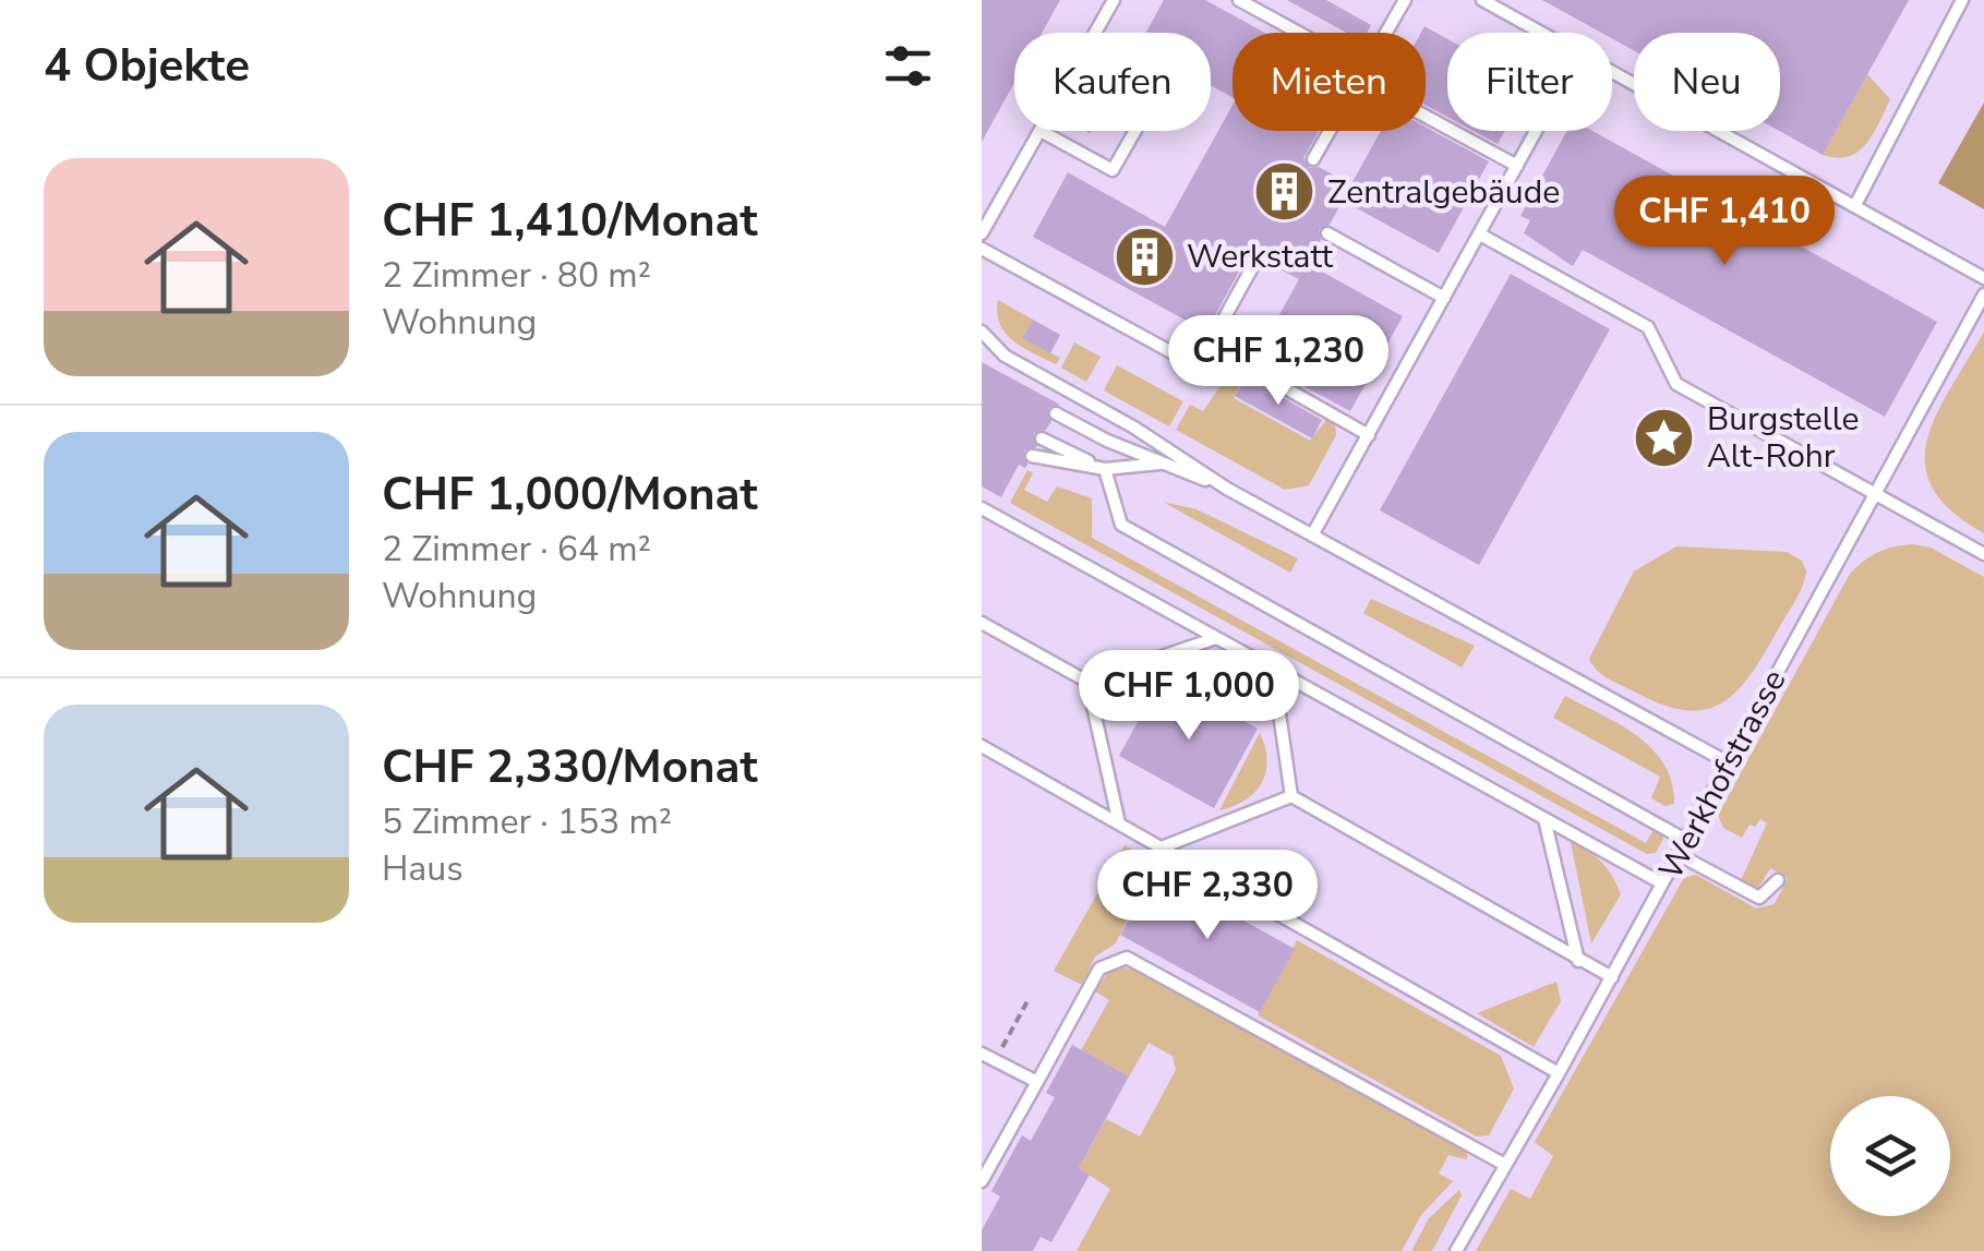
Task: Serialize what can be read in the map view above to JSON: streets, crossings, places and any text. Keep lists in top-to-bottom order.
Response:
{
  "streets": {
    "lane": ["Werkhofstrasse"]
  },
  "places": {
    "building": ["Zentralgebäude", "Werkstatt"],
    "place": ["Burgstelle Alt-Rohr"]
  },
  "page": {
    "heading": "4 Objekte",
    "chip": [
      "Kaufen",
      "Mieten",
      "Filter",
      "Neu"
    ],
    "list": [
      {
        "name": "CHF 1,410/Monat",
        "note": "2 Zimmer · 80 m² · Wohnung"
      },
      {
        "name": "CHF 1,000/Monat",
        "note": "2 Zimmer · 64 m² · Wohnung"
      },
      {
        "name": "CHF 2,330/Monat",
        "note": "5 Zimmer · 153 m² · Haus"
      }
    ],
    "price": [
      "CHF 1,410",
      "CHF 1,230",
      "CHF 1,000",
      "CHF 2,330"
    ]
  }
}
